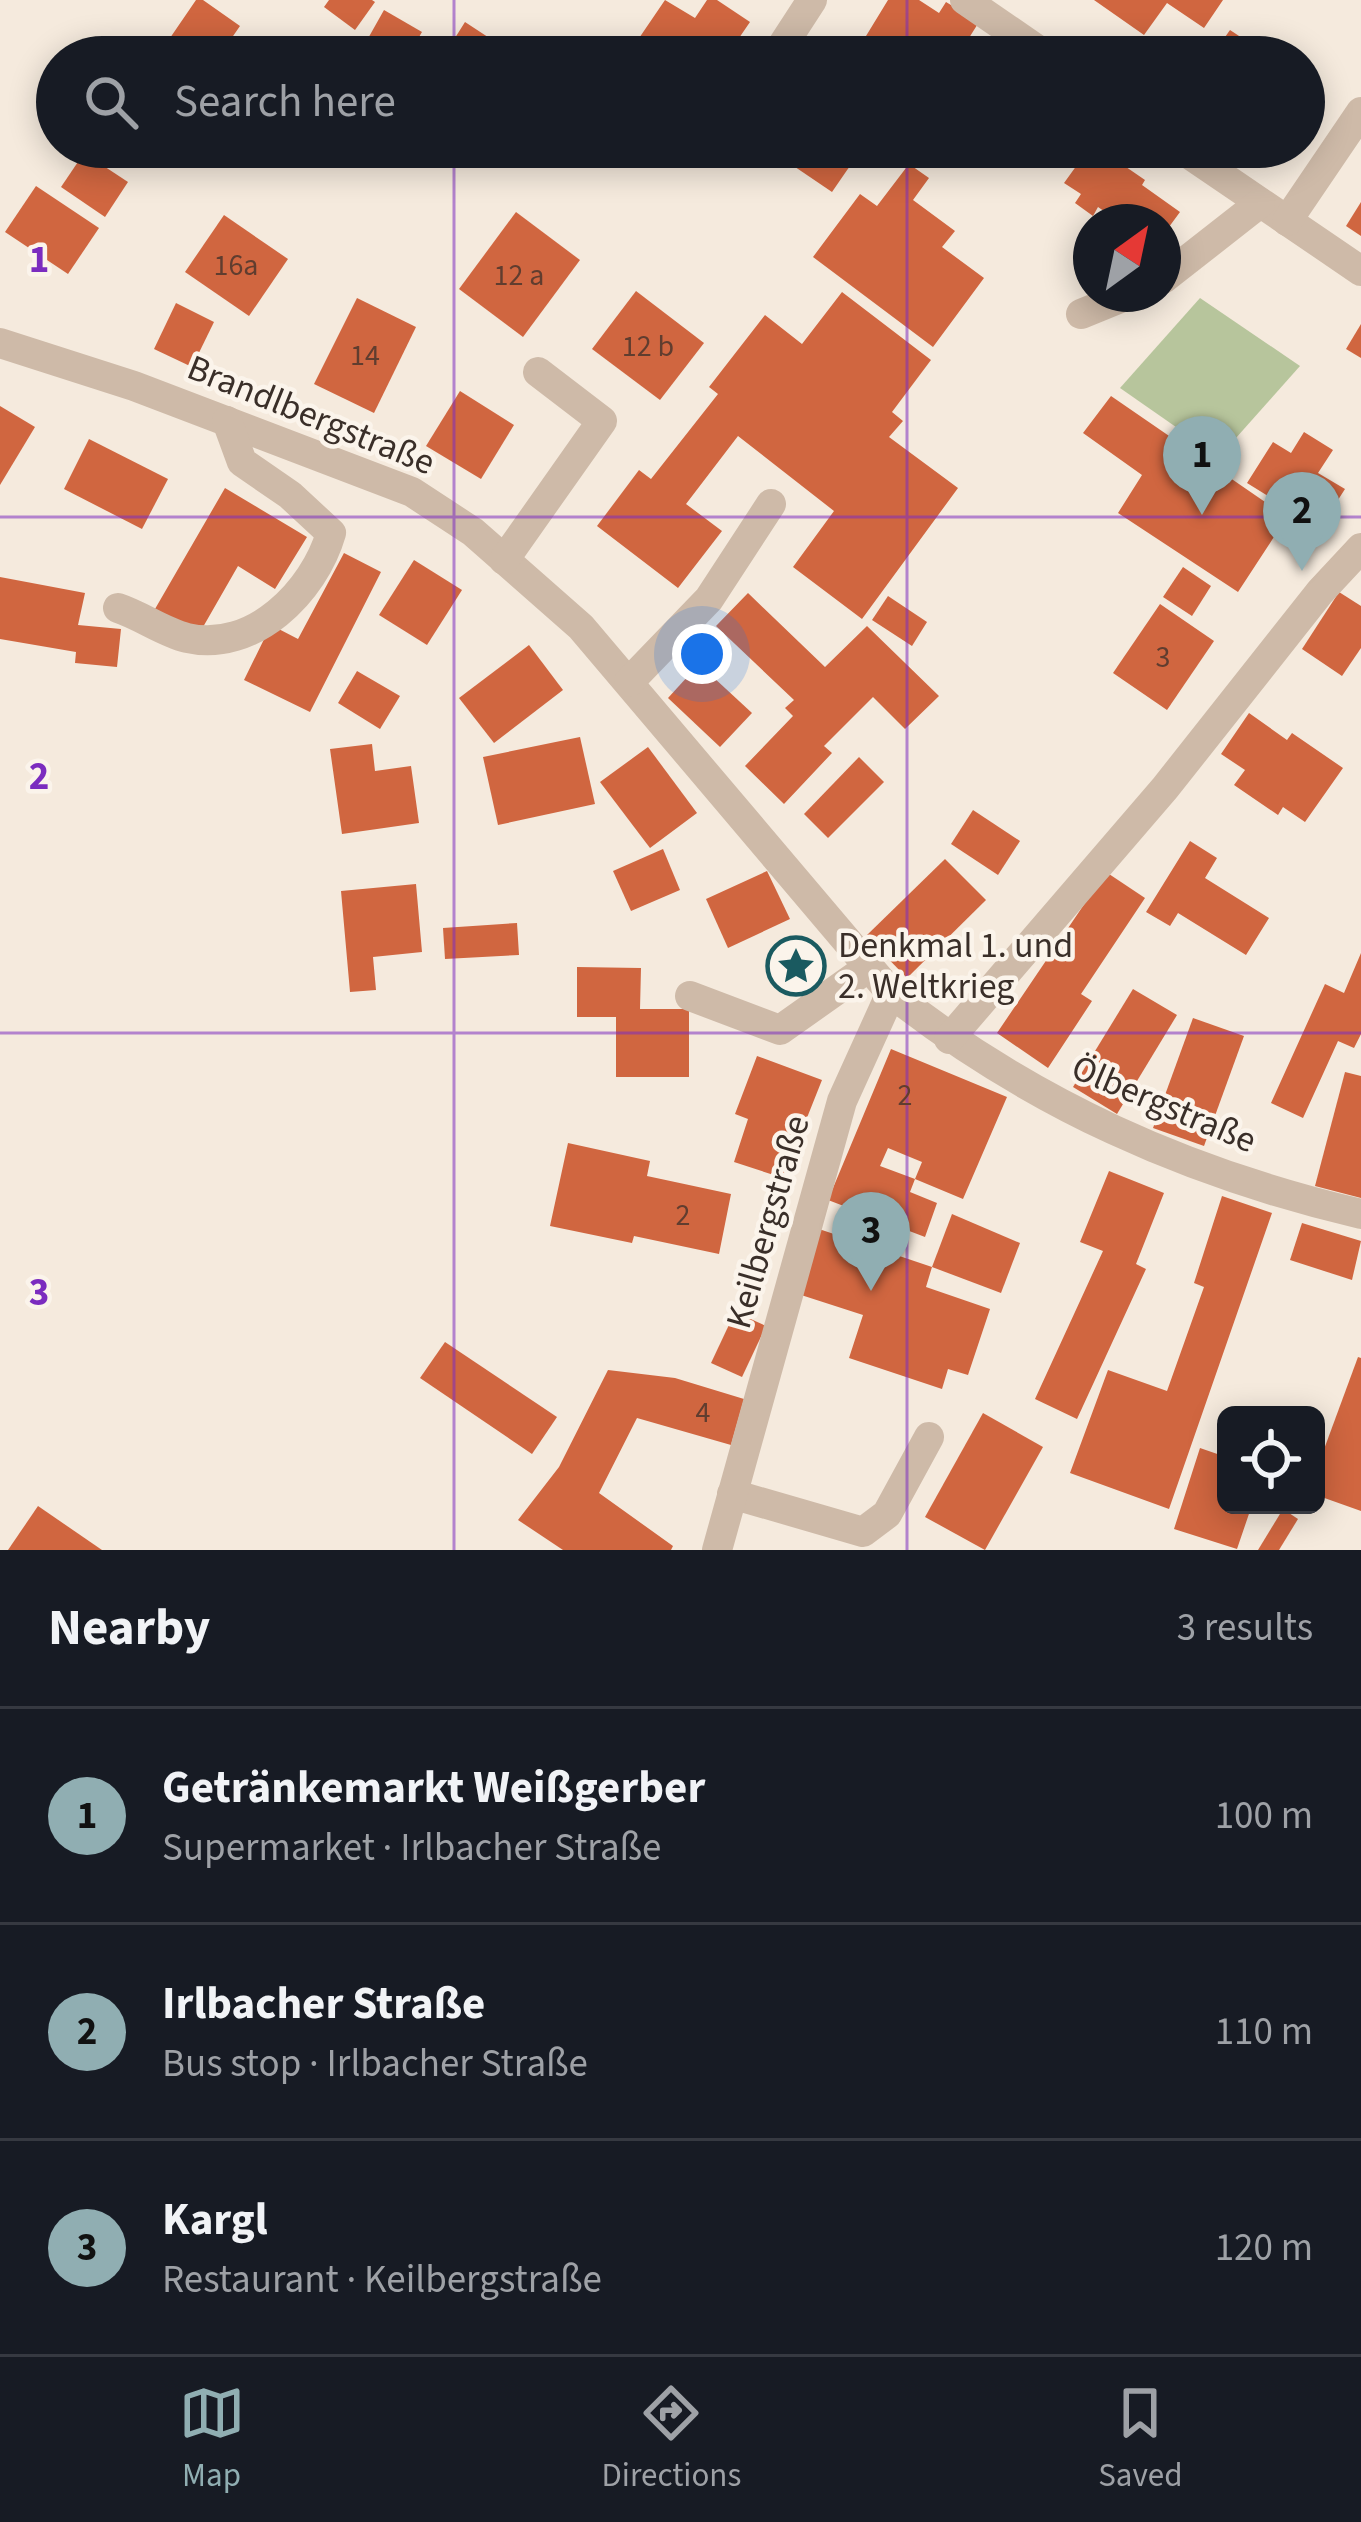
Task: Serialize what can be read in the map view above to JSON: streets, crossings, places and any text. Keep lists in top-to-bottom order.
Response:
{
  "streets": {
    "street": ["Brandlbergstraße", "Ölbergstraße", "Keilbergstraße"]
  },
  "crossings": [
    ["Brandlbergstraße", "Keilbergstraße"]
  ],
  "places": {
    "place": ["Denkmal 1. und 2. Weltkrieg"]
  },
  "house_numbers": [
    "16a",
    "12 a",
    "12 b",
    "14",
    "3",
    "2",
    "2",
    "4"
  ],
  "north": "top right",
  "page": {
    "search": "Search here",
    "pins": ["1", "2", "3"],
    "heading": ["Nearby", "3 results"],
    "list": [
      {
        "mark": "1",
        "name": "Getränkemarkt Weißgerber",
        "note": "Supermarket · Irlbacher Straße",
        "value": "100 m"
      },
      {
        "mark": "2",
        "name": "Irlbacher Straße",
        "note": "Bus stop · Irlbacher Straße",
        "value": "110 m"
      },
      {
        "mark": "3",
        "name": "Kargl",
        "note": "Restaurant · Keilbergstraße",
        "value": "120 m"
      }
    ],
    "nav": ["Map", "Directions", "Saved"]
  },
  "grid": {
    "rows": ["1", "2", "3"]
  }
}
